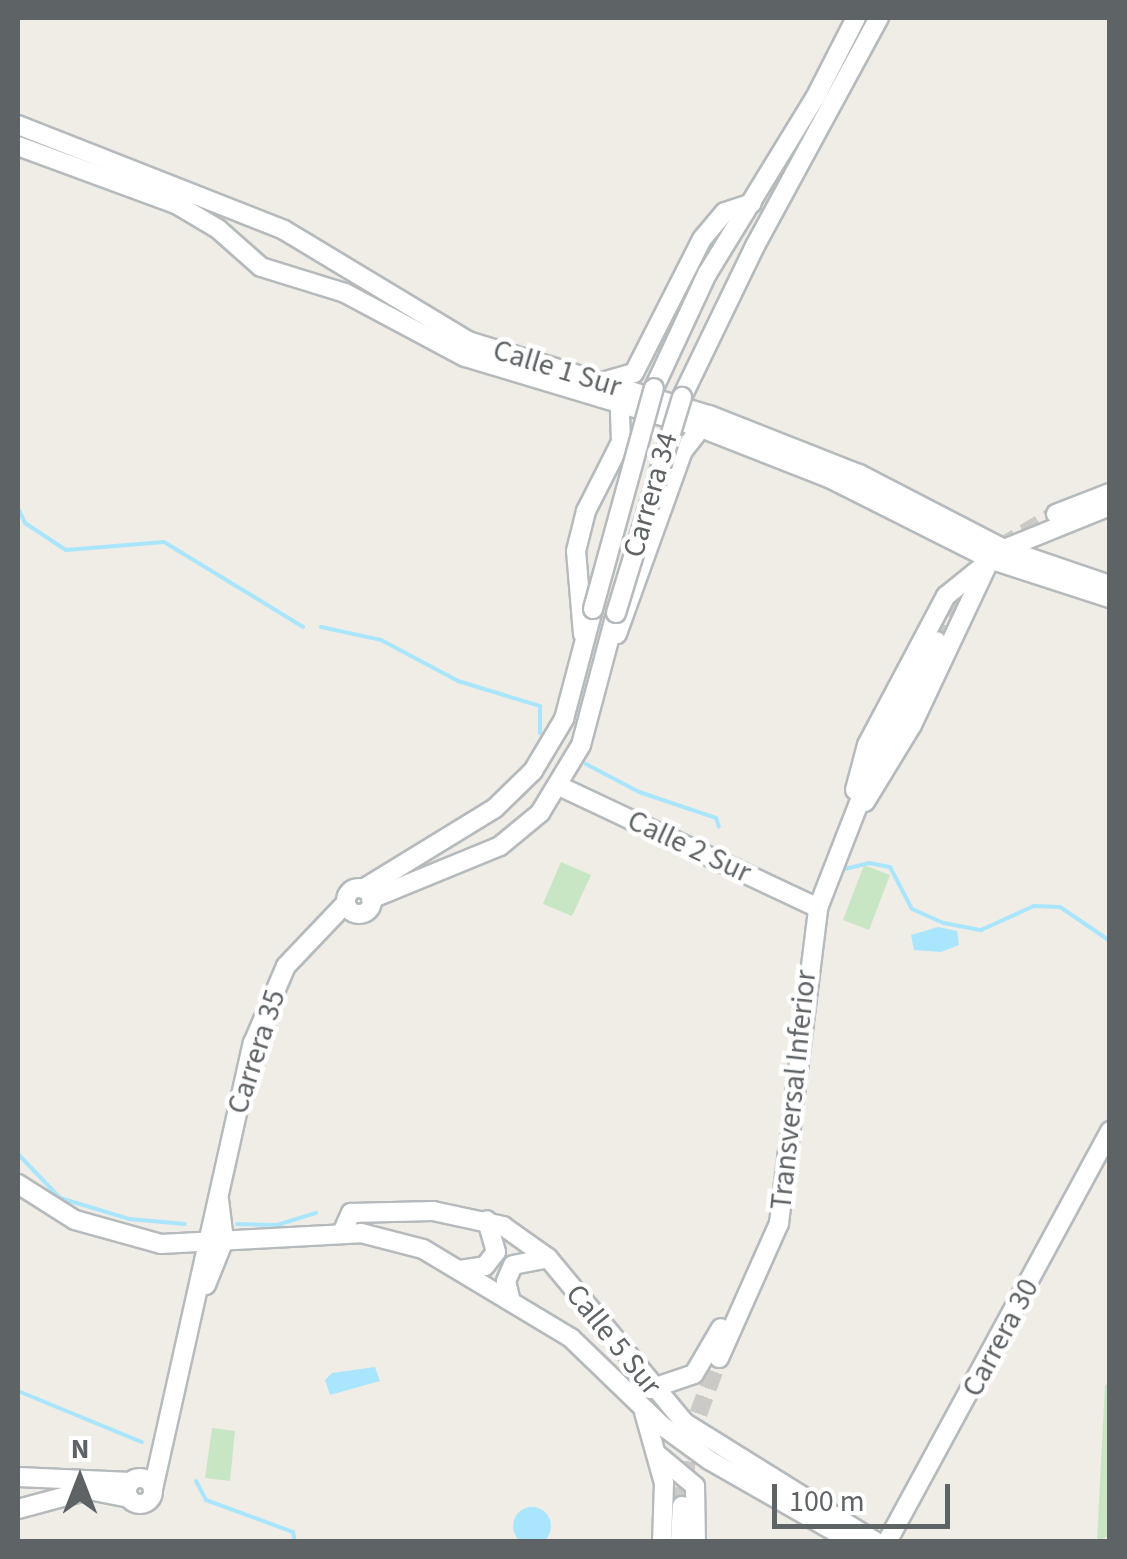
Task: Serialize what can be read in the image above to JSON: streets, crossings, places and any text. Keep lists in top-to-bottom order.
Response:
{
  "streets": {
    "street": [
      "Calle 1 Sur",
      "Carrera 34",
      "Calle 2 Sur",
      "Carrera 35",
      "Transversal Inferior",
      "Carrera 30",
      "Calle 5 Sur"
    ]
  },
  "crossings": [
    ["Calle 1 Sur", "Transversal Inferior"],
    ["Carrera 34", "Calle 2 Sur"],
    ["Carrera 34", "Carrera 35"],
    ["Calle 2 Sur", "Transversal Inferior"],
    ["Carrera 35", "Calle 5 Sur"]
  ],
  "scale_bar": "100 m",
  "north": "top"
}
